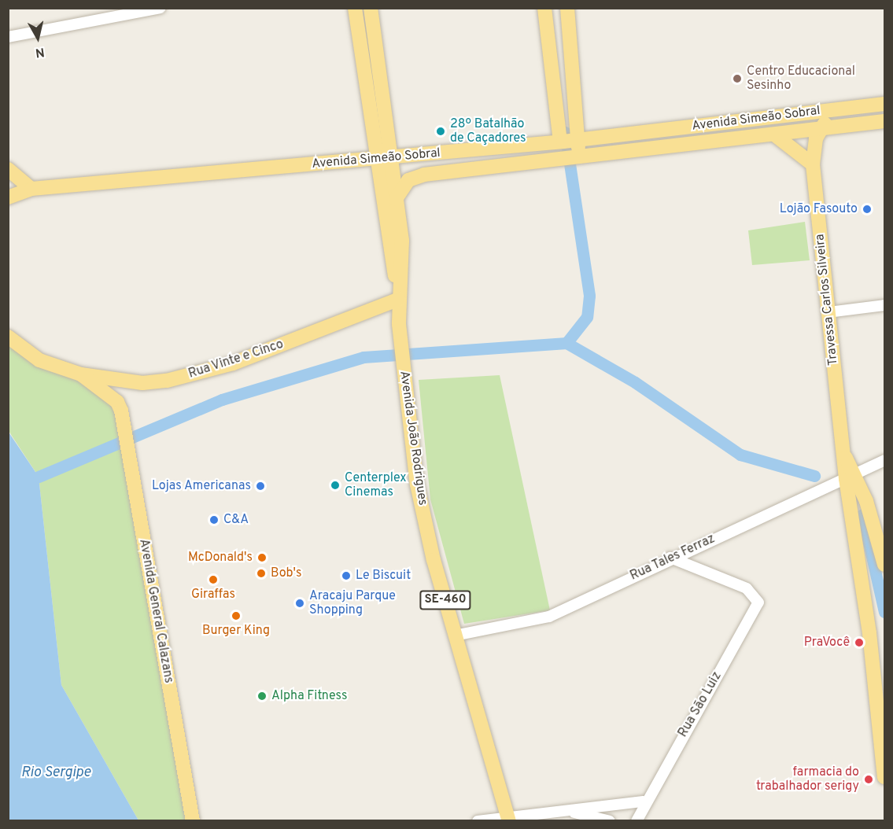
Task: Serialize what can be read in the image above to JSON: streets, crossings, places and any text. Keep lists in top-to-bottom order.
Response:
{
  "streets": {
    "main road": [
      "Avenida Simeão Sobral",
      "Travessa Carlos Silveira",
      "Rua Vinte e Cinco",
      "Avenida João Rodrigues",
      "SE-460",
      "Avenida General Calazans"
    ],
    "street": ["Rua Tales Ferraz", "Rua São Luiz"]
  },
  "crossings": [
    ["Avenida Simeão Sobral", "Travessa Carlos Silveira"],
    ["Avenida Simeão Sobral", "SE-460"],
    ["Travessa Carlos Silveira", "Rua Tales Ferraz"],
    ["Rua Vinte e Cinco", "Avenida João Rodrigues"],
    ["Rua Vinte e Cinco", "SE-460"],
    ["Rua Vinte e Cinco", "Avenida General Calazans"],
    ["Avenida João Rodrigues", "Rua Tales Ferraz"],
    ["Avenida João Rodrigues", "SE-460"],
    ["Rua Tales Ferraz", "Rua São Luiz"]
  ],
  "water": ["Rio Sergipe"],
  "places": [
    "Centro Educacional Sesinho",
    "28º Batalhão de Caçadores",
    "Lojão Fasouto",
    "Centerplex Cinemas",
    "Lojas Americanas",
    "C&A",
    "McDonald's",
    "Bob's",
    "Le Biscuit",
    "Giraffas",
    "Aracaju Parque Shopping",
    "Burger King",
    "PraVocê",
    "Alpha Fitness",
    "farmacia do trabalhador serigy"
  ],
  "north": "bottom"
}
